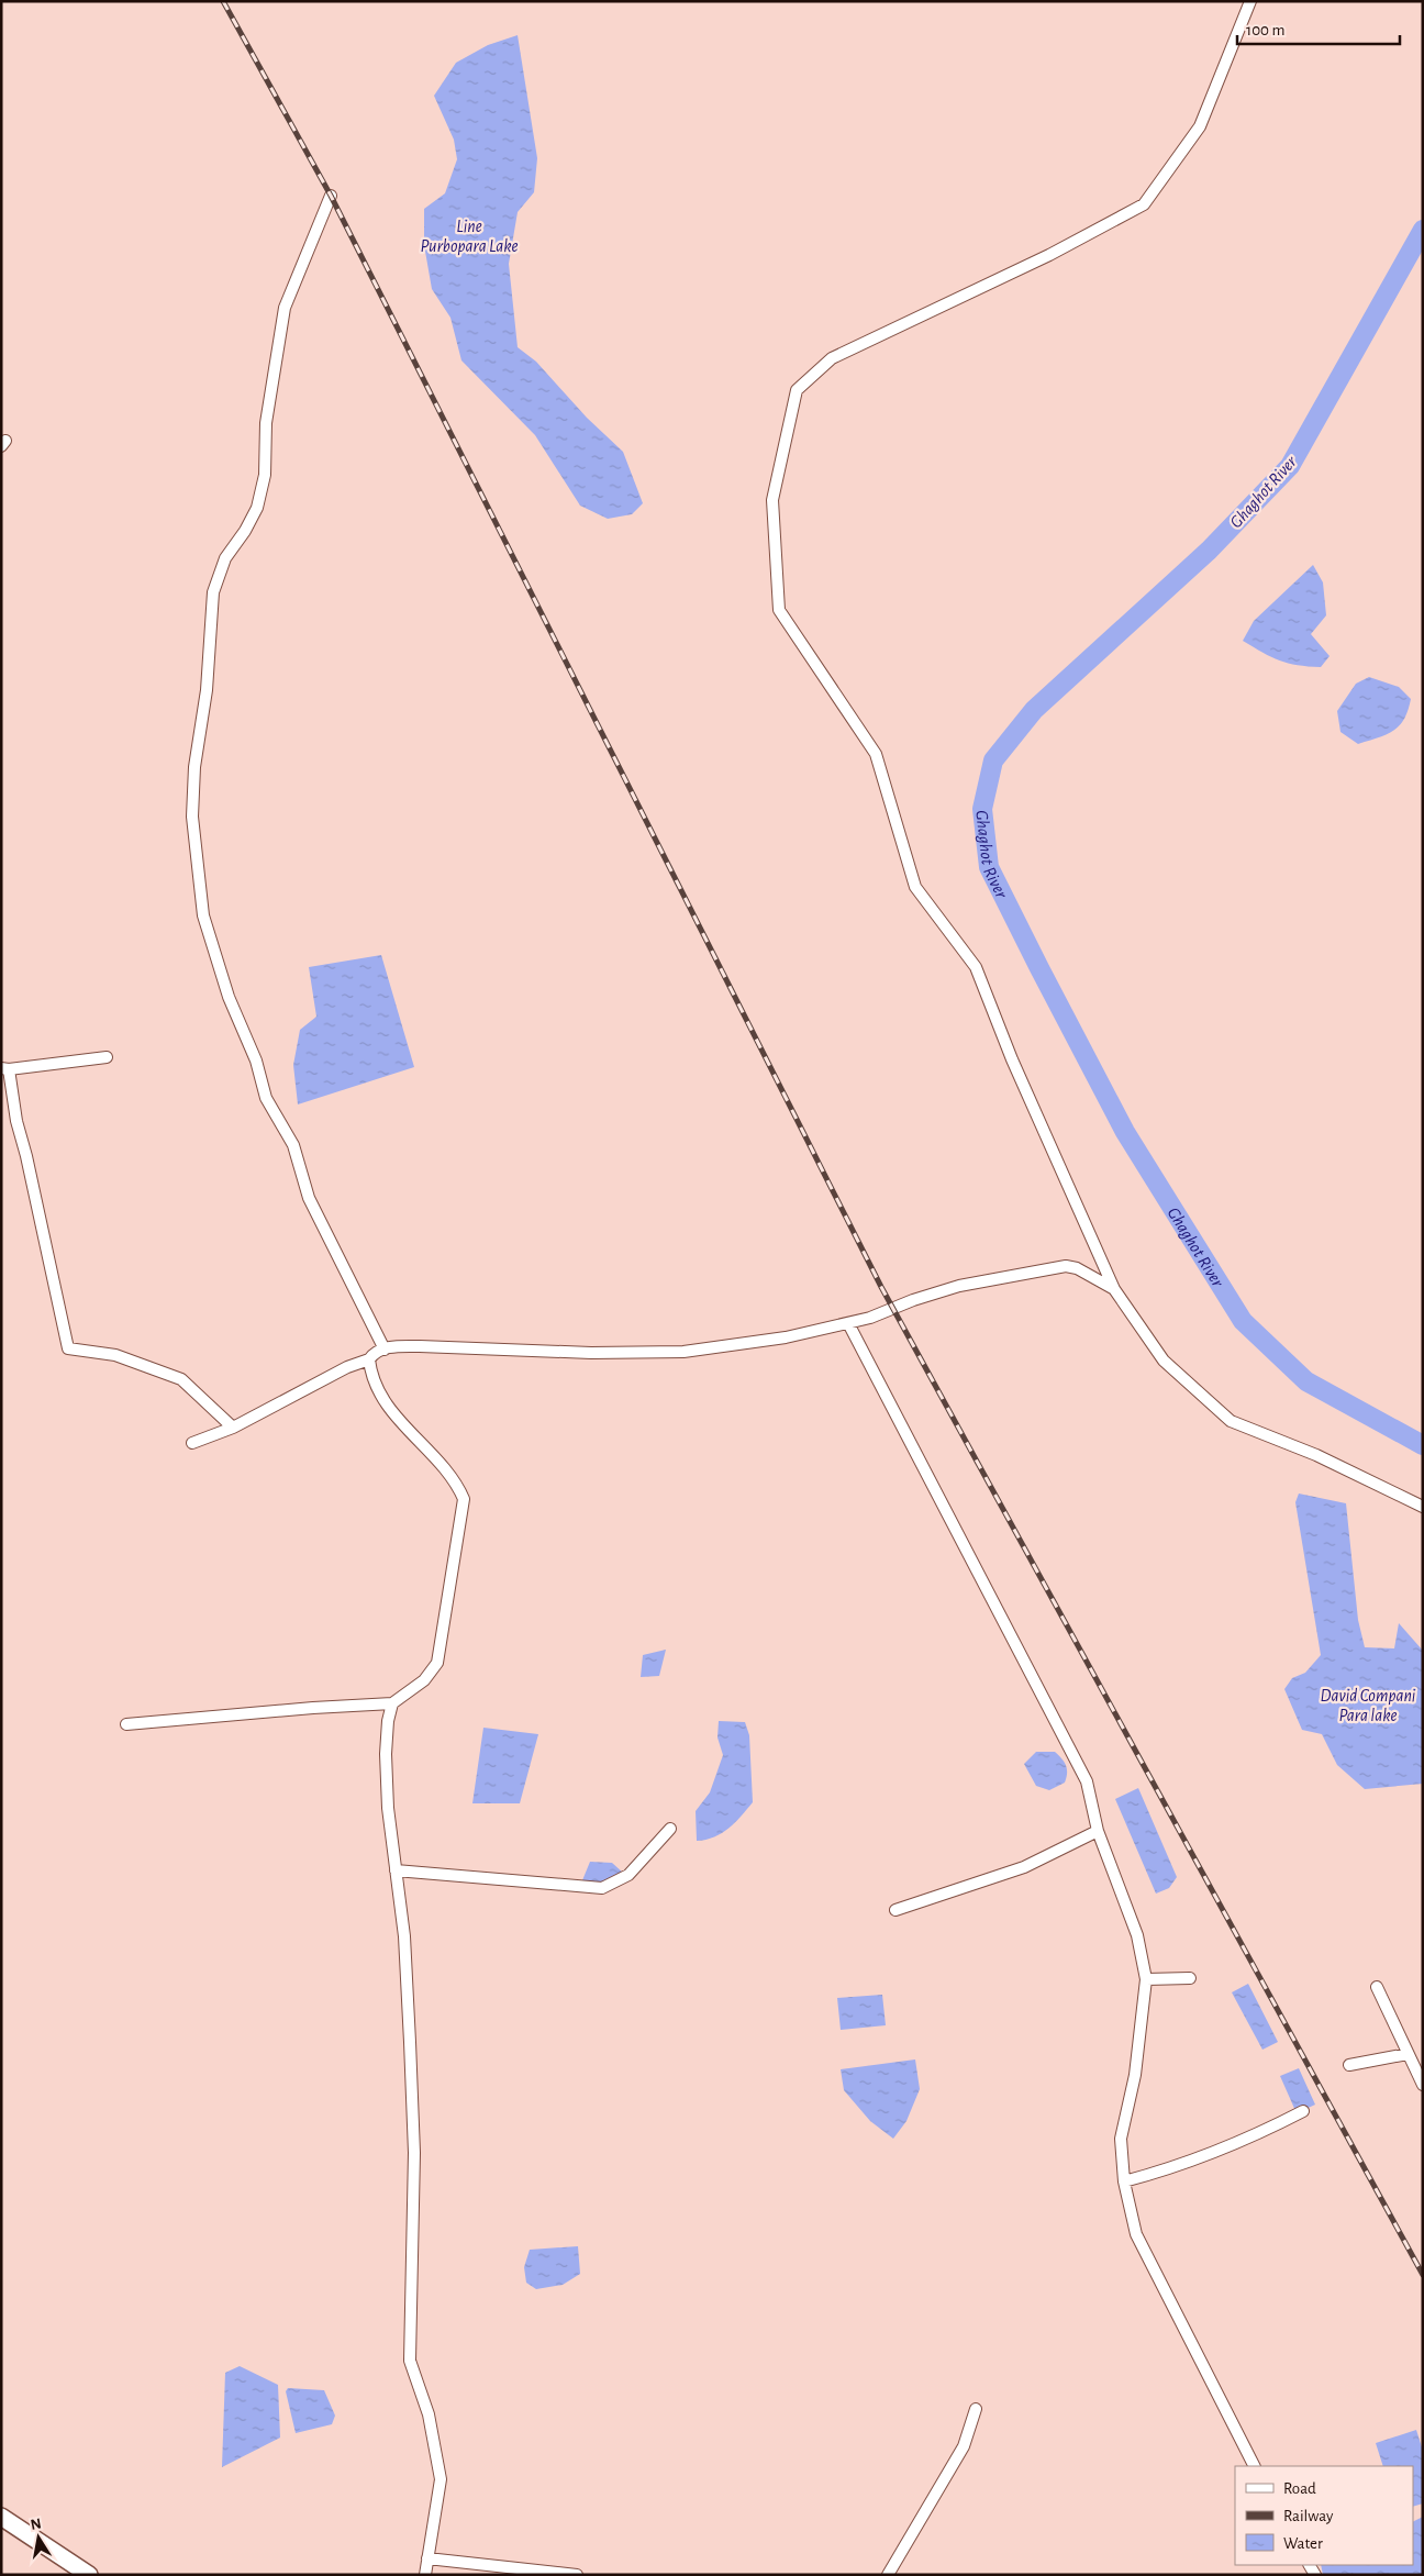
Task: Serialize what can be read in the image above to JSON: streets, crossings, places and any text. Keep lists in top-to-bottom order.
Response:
{
  "water": ["Line Purbopara Lake", "Ghaghot River", "David Compani Para lake"],
  "legend": ["Road", "Railway", "Water"],
  "scale_bar": "100 m",
  "north": "top"
}
